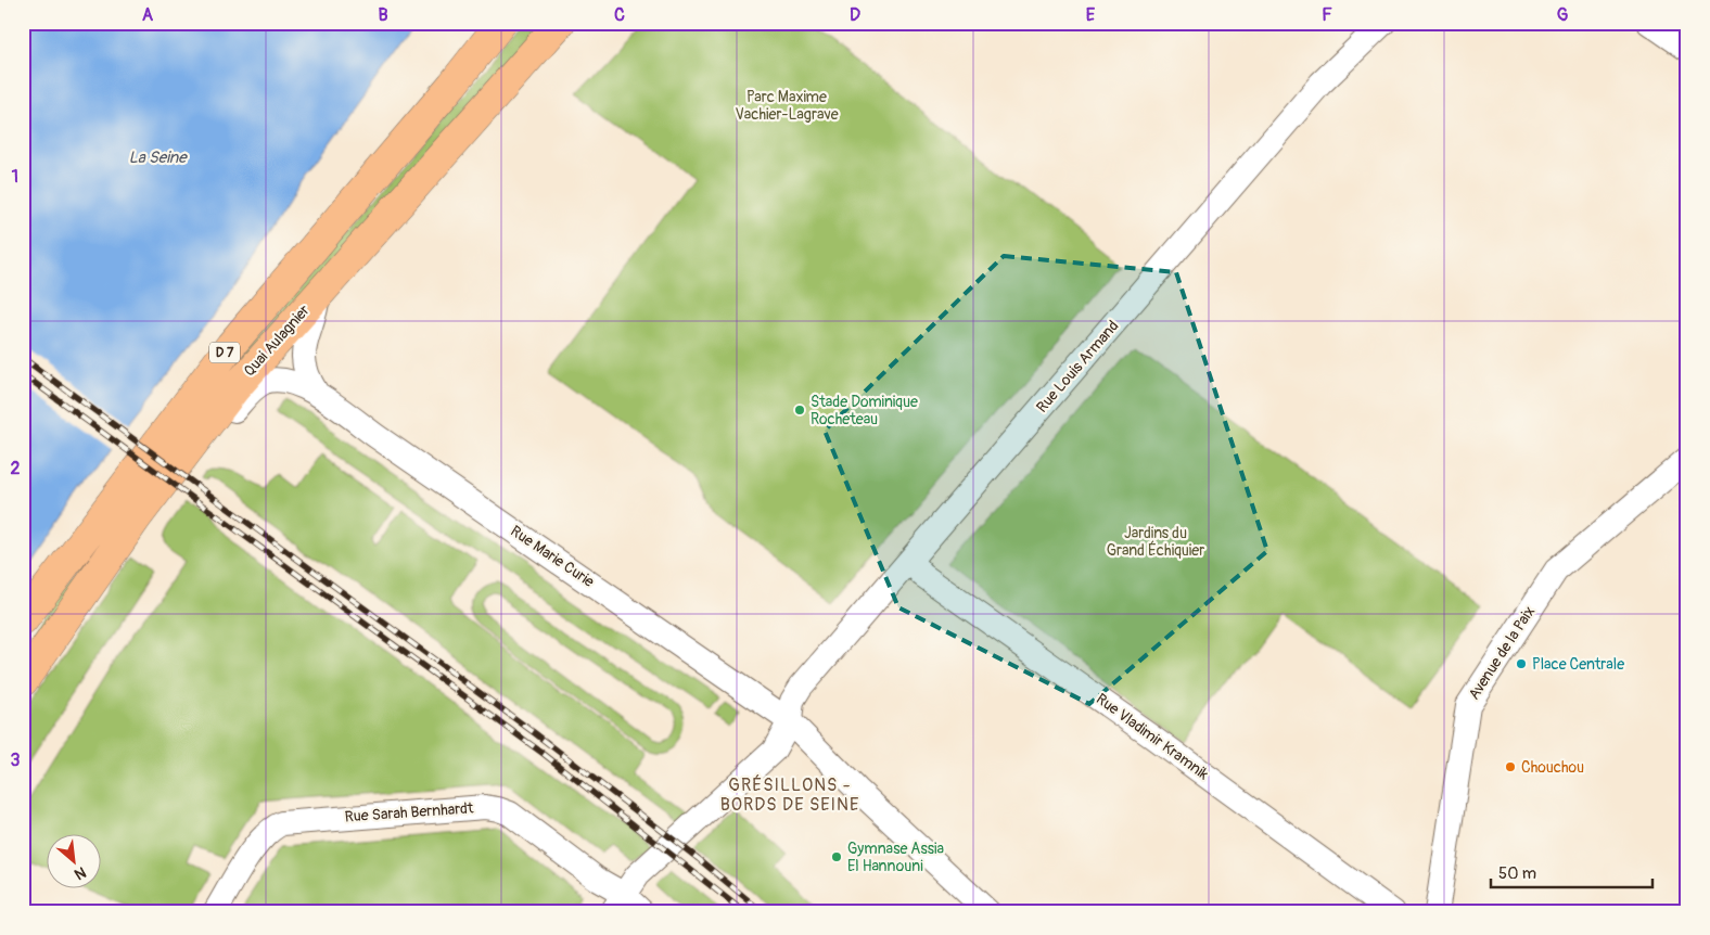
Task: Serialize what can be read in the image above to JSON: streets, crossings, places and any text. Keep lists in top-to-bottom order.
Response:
{
  "streets": {
    "main road": ["Quai Aulagnier", "D 7"],
    "street": [
      "Rue Louis Armand",
      "Rue Marie Curie",
      "Avenue de la Paix",
      "Rue Vladimir Kramnik",
      "Rue Sarah Bernhardt"
    ]
  },
  "crossings": [
    ["Quai Aulagnier", "Rue Marie Curie"],
    ["Rue Louis Armand", "Rue Marie Curie"],
    ["Rue Louis Armand", "Rue Vladimir Kramnik"],
    ["Rue Louis Armand", "Rue Sarah Bernhardt"]
  ],
  "districts": ["GRÉSILLONS - BORDS DE SEINE"],
  "water": ["La Seine"],
  "parks": ["Parc Maxime Vachier-Lagrave", "Jardins du Grand Échiquier"],
  "places": [
    "Stade Dominique Rocheteau",
    "Place Centrale",
    "Chouchou",
    "Gymnase Assia El Hannouni"
  ],
  "scale_bar": "50 m",
  "north": "bottom right",
  "grid": {
    "columns": [
      "A",
      "B",
      "C",
      "D",
      "E",
      "F",
      "G"
    ],
    "rows": ["1", "2", "3"]
  }
}
